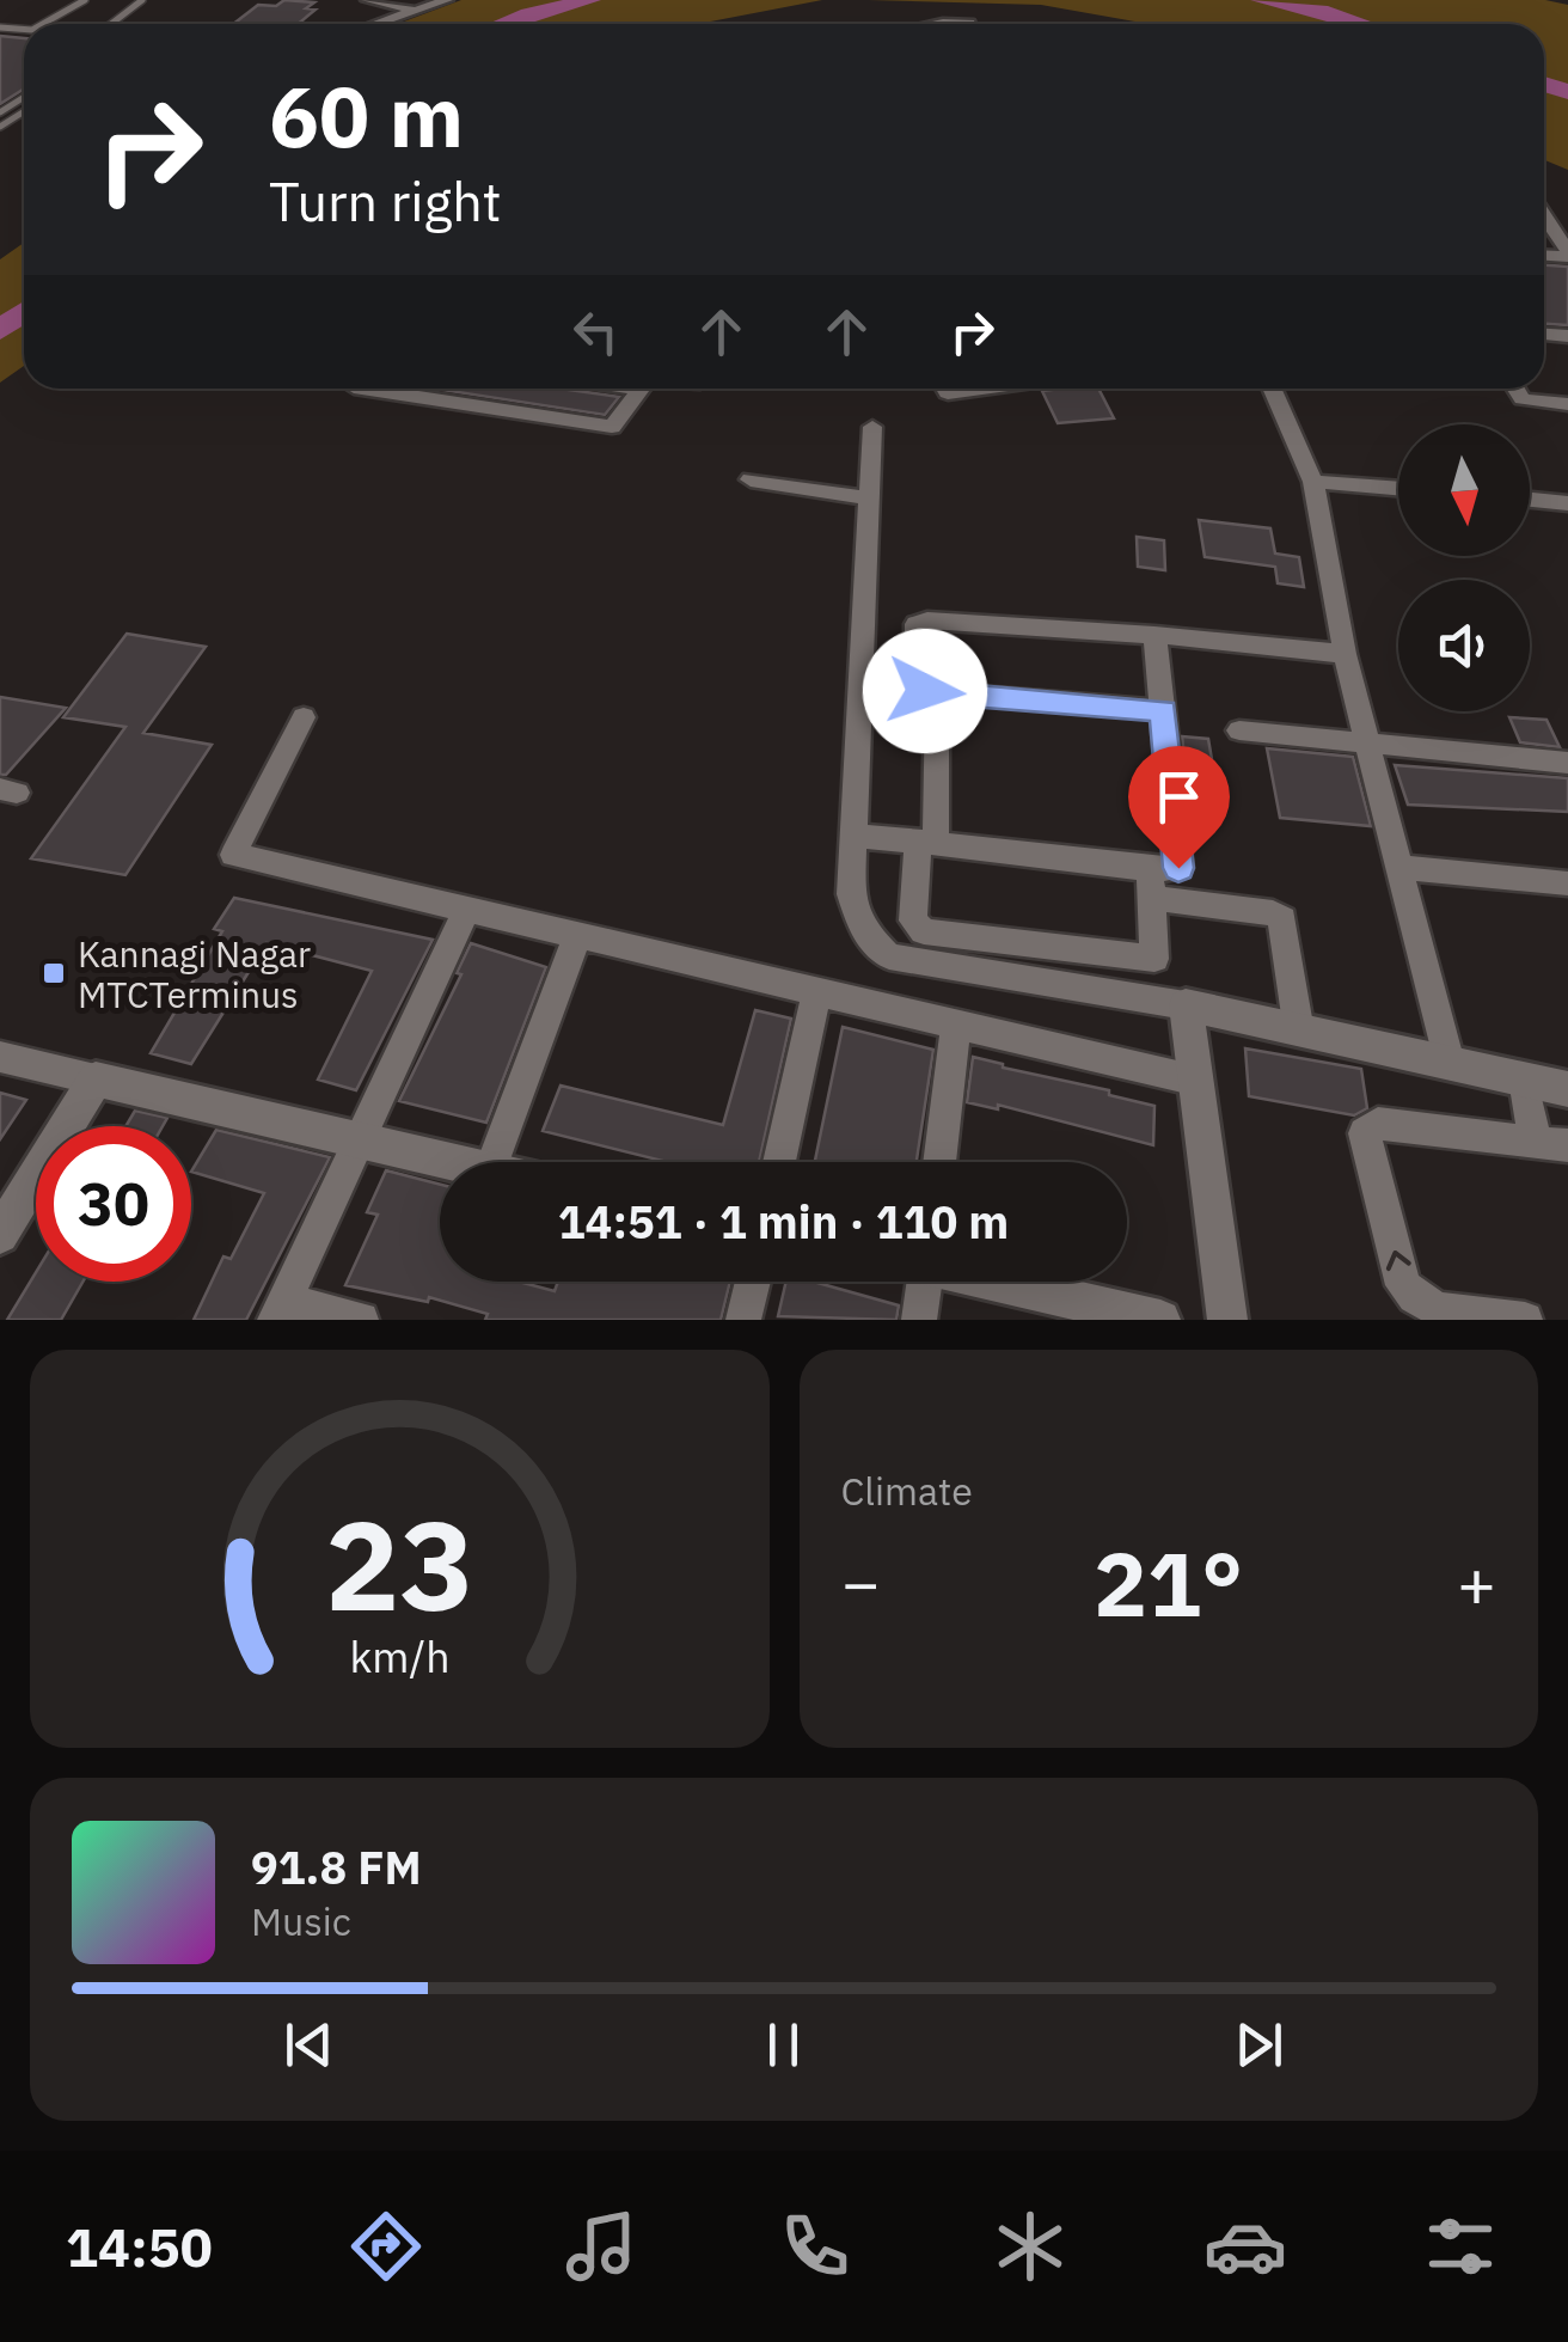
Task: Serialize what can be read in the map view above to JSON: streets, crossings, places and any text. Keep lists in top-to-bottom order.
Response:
{
  "places": {
    "transit": ["Kannagi Nagar MTCTerminus"]
  },
  "north": "bottom",
  "page": {
    "turn": ["60 m", "Turn right"],
    "limit": "30",
    "trip": "14:51 · 1 min · 110 m",
    "tile": "Climate",
    "heat": ["−", "21°", "+"],
    "song": ["91.8 FM", "Music"],
    "tabs": "14:50",
    "gauge": ["23", "km/h"]
  }
}
